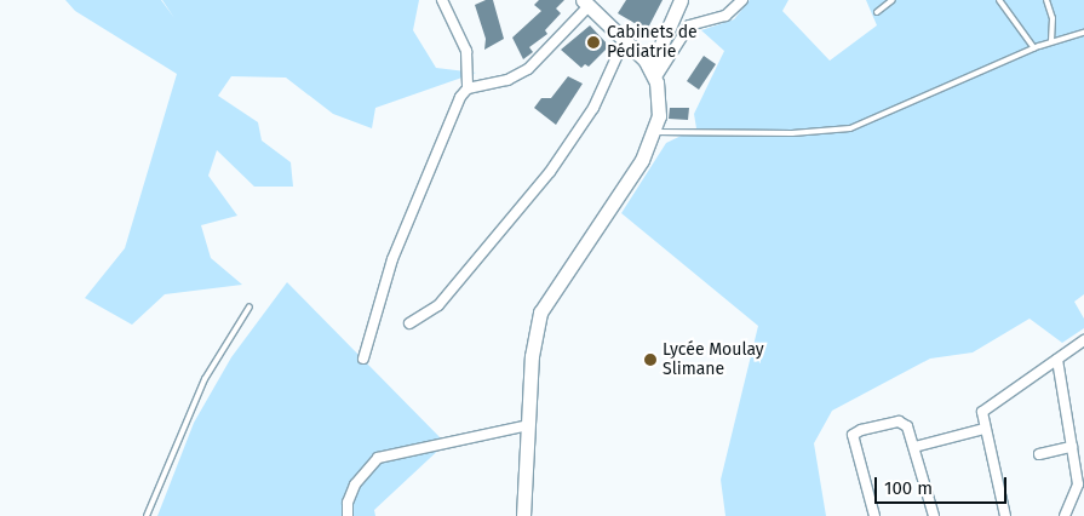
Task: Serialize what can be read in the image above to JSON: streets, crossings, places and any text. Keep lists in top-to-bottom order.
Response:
{
  "places": ["Cabinets de Pédiatrie", "Lycée Moulay Slimane"],
  "scale_bar": "100 m"
}
